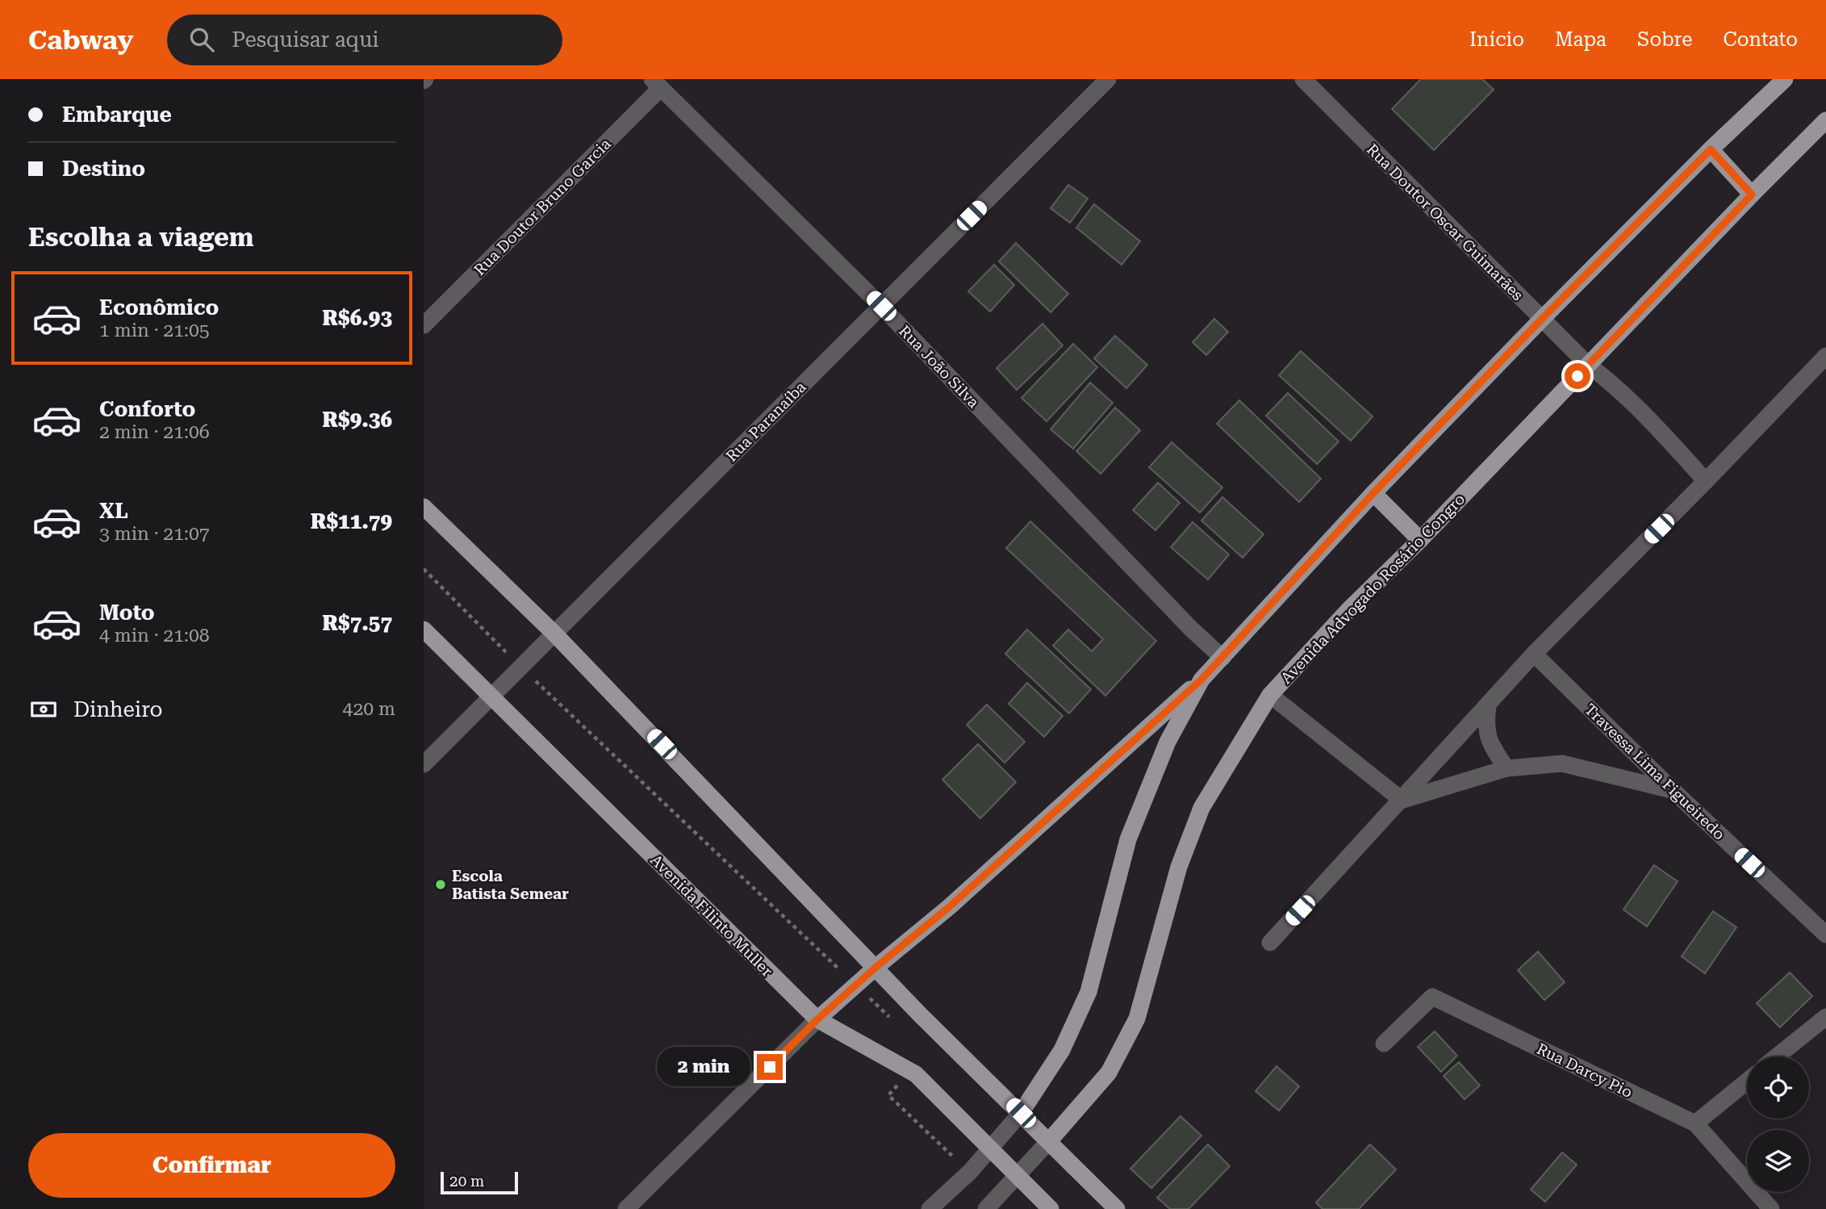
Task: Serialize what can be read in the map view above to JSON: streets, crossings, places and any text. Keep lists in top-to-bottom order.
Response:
{
  "streets": {
    "main road": ["Avenida Advogado Rosário Congro", "Avenida Filinto Muller"],
    "street": [
      "Rua Doutor Bruno Garcia",
      "Rua Doutor Oscar Guimarães",
      "Rua João Silva",
      "Rua Paranaíba",
      "Travessa Lima Figueiredo",
      "Rua Darcy Pio"
    ]
  },
  "crossings": [
    ["Rua Doutor Bruno Garcia", "Rua João Silva"],
    ["Rua Doutor Oscar Guimarães", "Avenida Advogado Rosário Congro"],
    ["Rua João Silva", "Rua Paranaíba"],
    ["Rua Paranaíba", "Avenida Filinto Muller"]
  ],
  "places": ["Escola Batista Semear"],
  "scale_bar": "20 m",
  "page": {
    "header": "Cabway",
    "search": "Pesquisar aqui",
    "nav": [
      "Início",
      "Mapa",
      "Sobre",
      "Contato"
    ],
    "banner": ["Embarque", "Destino"],
    "heading": "Escolha a viagem",
    "list": [
      {
        "name": "Econômico",
        "note": "1 min · 21:05",
        "value": "R$6.93"
      },
      {
        "name": "Conforto",
        "note": "2 min · 21:06",
        "value": "R$9.36"
      },
      {
        "name": "XL",
        "note": "3 min · 21:07",
        "value": "R$11.79"
      },
      {
        "name": "Moto",
        "note": "4 min · 21:08",
        "value": "R$7.57"
      }
    ],
    "pay": ["Dinheiro", "420 m"],
    "bubble": "2 min",
    "buttons": "Confirmar",
    "scale": "20 m"
  }
}
